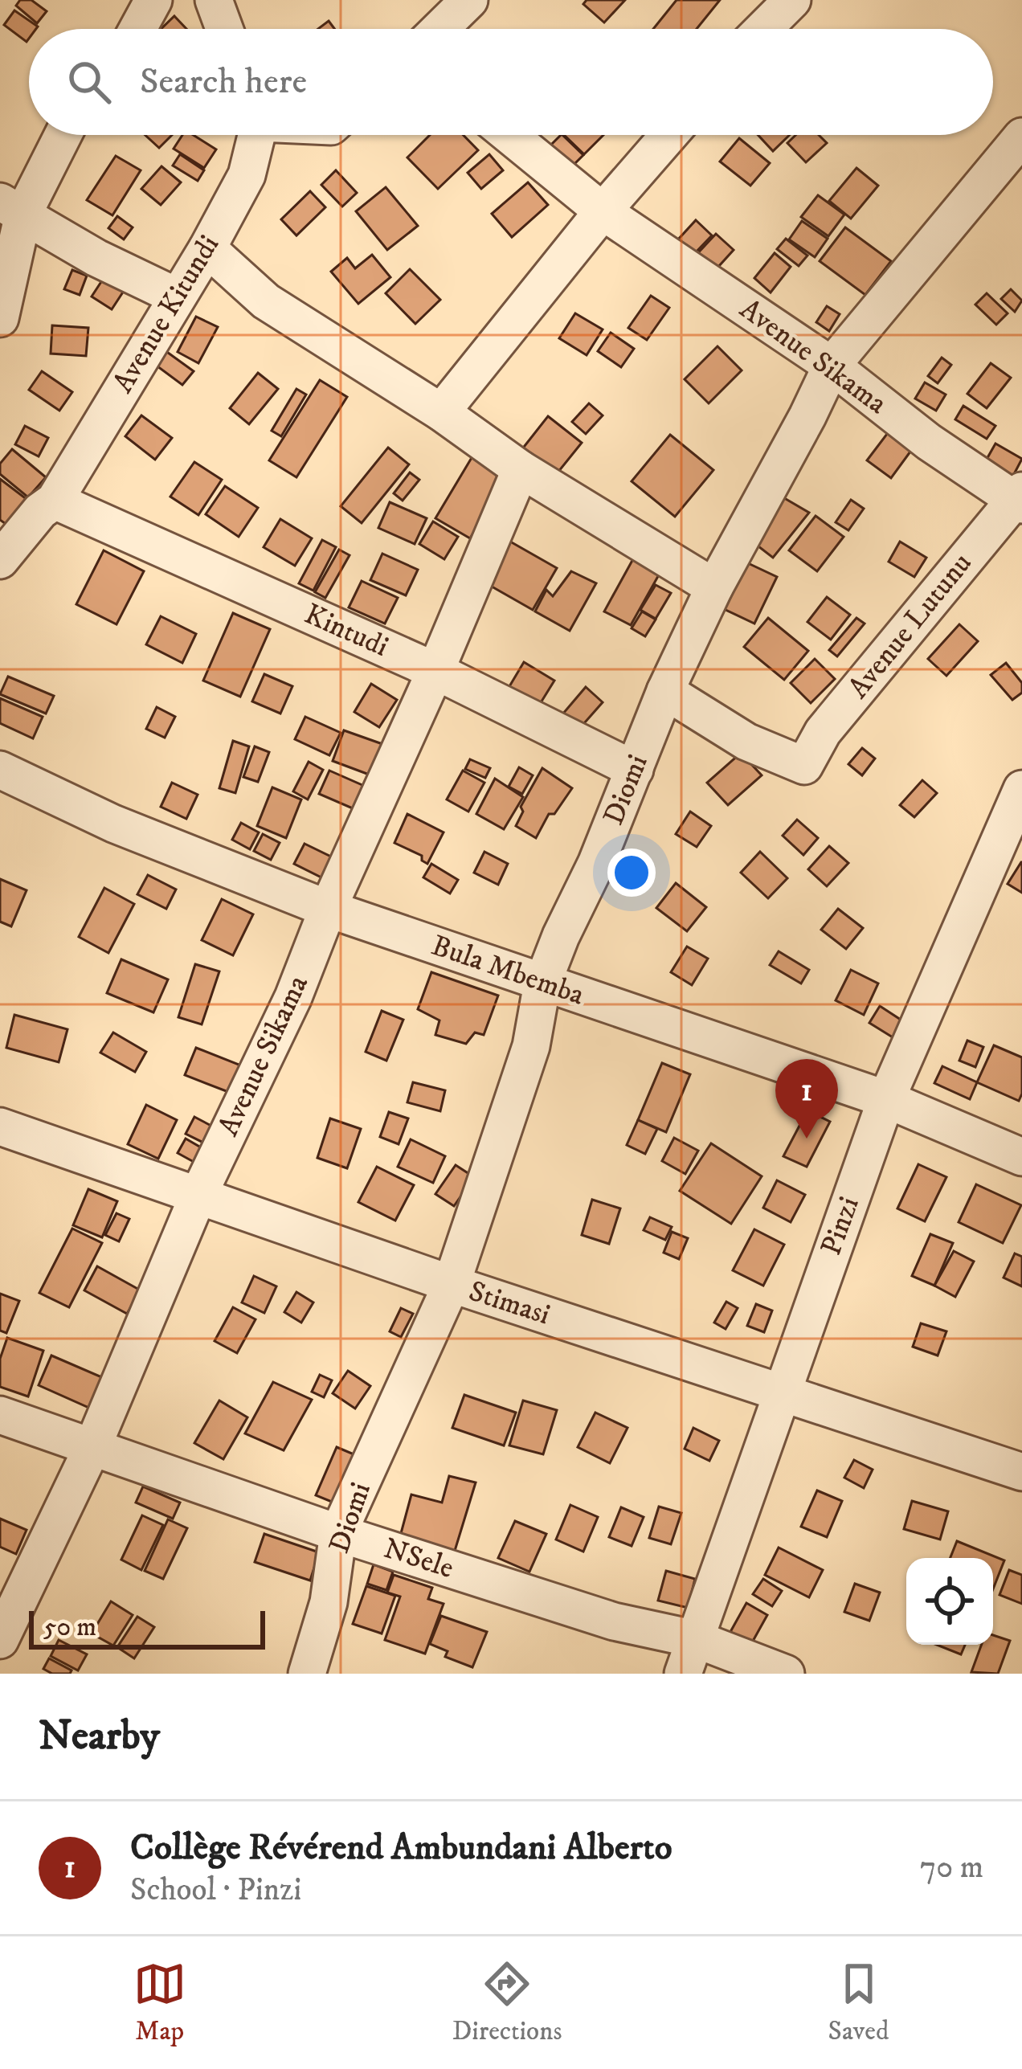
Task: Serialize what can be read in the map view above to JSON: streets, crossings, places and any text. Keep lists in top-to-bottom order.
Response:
{
  "streets": {
    "street": [
      "Avenue Kitundi",
      "Avenue Sikama",
      "Avenue Lutunu",
      "Kintudi",
      "Diomi",
      "Bula Mbemba",
      "Pinzi",
      "Stimasi",
      "NSele"
    ]
  },
  "crossings": [
    ["Avenue Kitundi", "Kintudi"],
    ["Avenue Sikama", "Avenue Lutunu"],
    ["Avenue Sikama", "Kintudi"],
    ["Avenue Sikama", "Diomi"],
    ["Avenue Sikama", "Bula Mbemba"],
    ["Avenue Sikama", "Stimasi"],
    ["Avenue Sikama", "NSele"],
    ["Avenue Lutunu", "Diomi"],
    ["Kintudi", "Diomi"],
    ["Diomi", "Bula Mbemba"],
    ["Diomi", "Stimasi"],
    ["Diomi", "NSele"],
    ["Bula Mbemba", "Pinzi"],
    ["Pinzi", "Stimasi"],
    ["Pinzi", "NSele"]
  ],
  "scale_bar": "50 m",
  "page": {
    "search": "Search here",
    "pins": "1",
    "scale": "50 m",
    "heading": "Nearby",
    "list": [
      {
        "mark": "1",
        "name": "Collège Révérend Ambundani Alberto",
        "note": "School · Pinzi",
        "value": "70 m"
      }
    ],
    "nav": ["Map", "Directions", "Saved"]
  }
}
